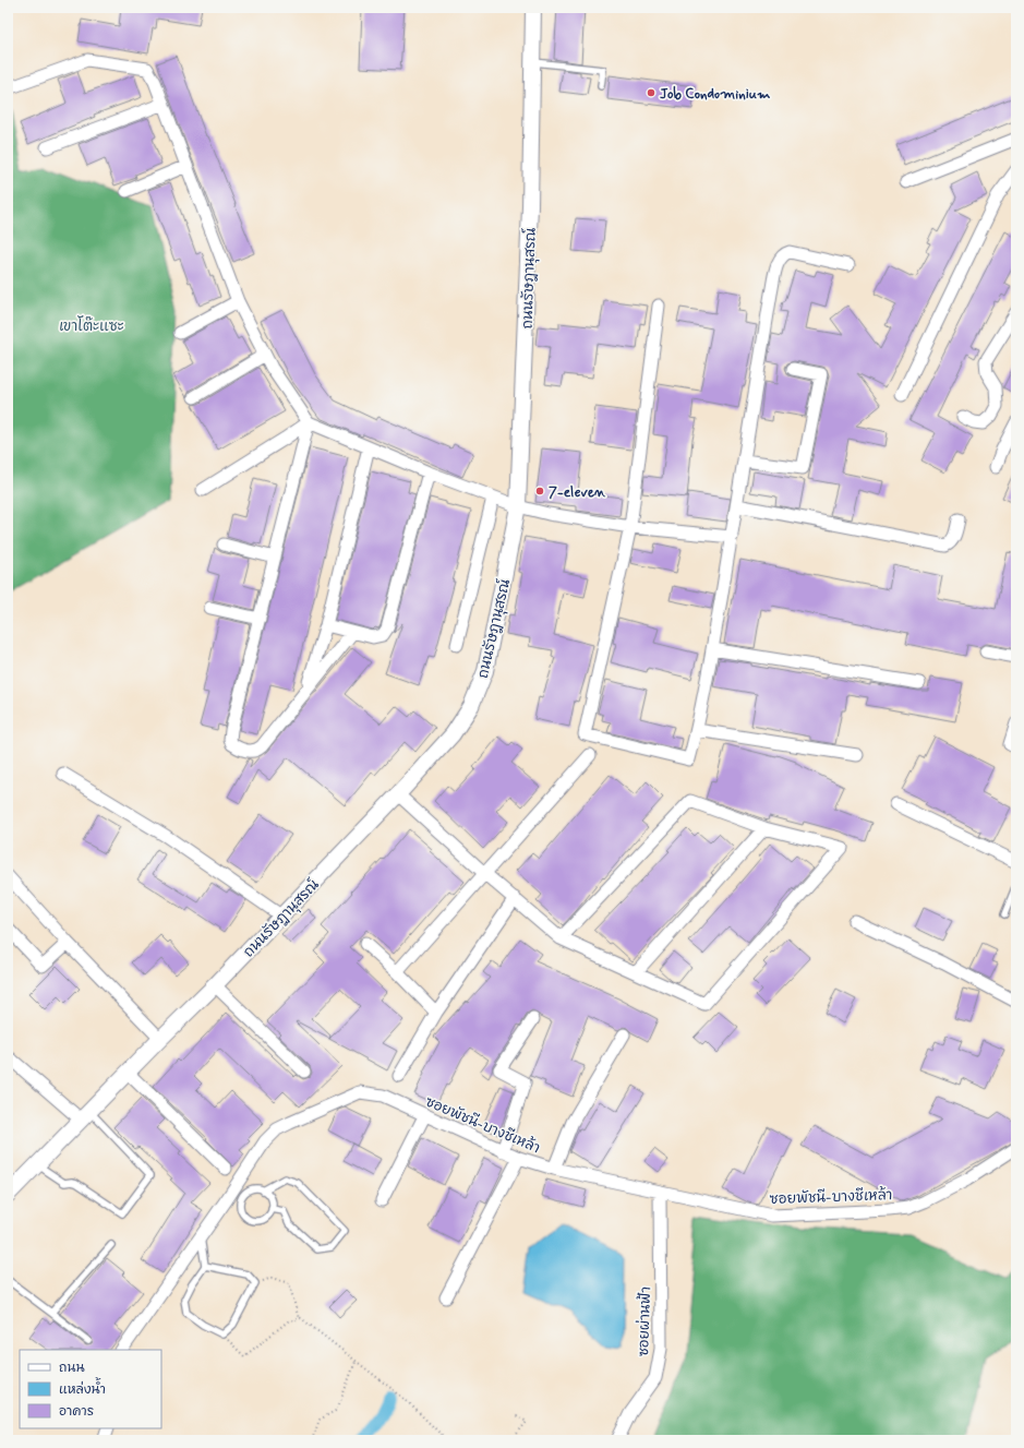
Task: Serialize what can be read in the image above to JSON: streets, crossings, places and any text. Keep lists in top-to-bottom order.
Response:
{
  "streets": {
    "street": ["ถนนรัษฎานุสรณ์", "ซอยพัชนี-บางชีเหล้า", "ซอยผ่านฟ้า"]
  },
  "crossings": [
    ["ซอยพัชนี-บางชีเหล้า", "ซอยผ่านฟ้า"]
  ],
  "parks": ["เขาโต๊ะแซะ"],
  "places": ["Job Condominium", "7-eleven"],
  "legend": ["ถนน", "แหล่งน้ำ", "อาคาร"]
}
